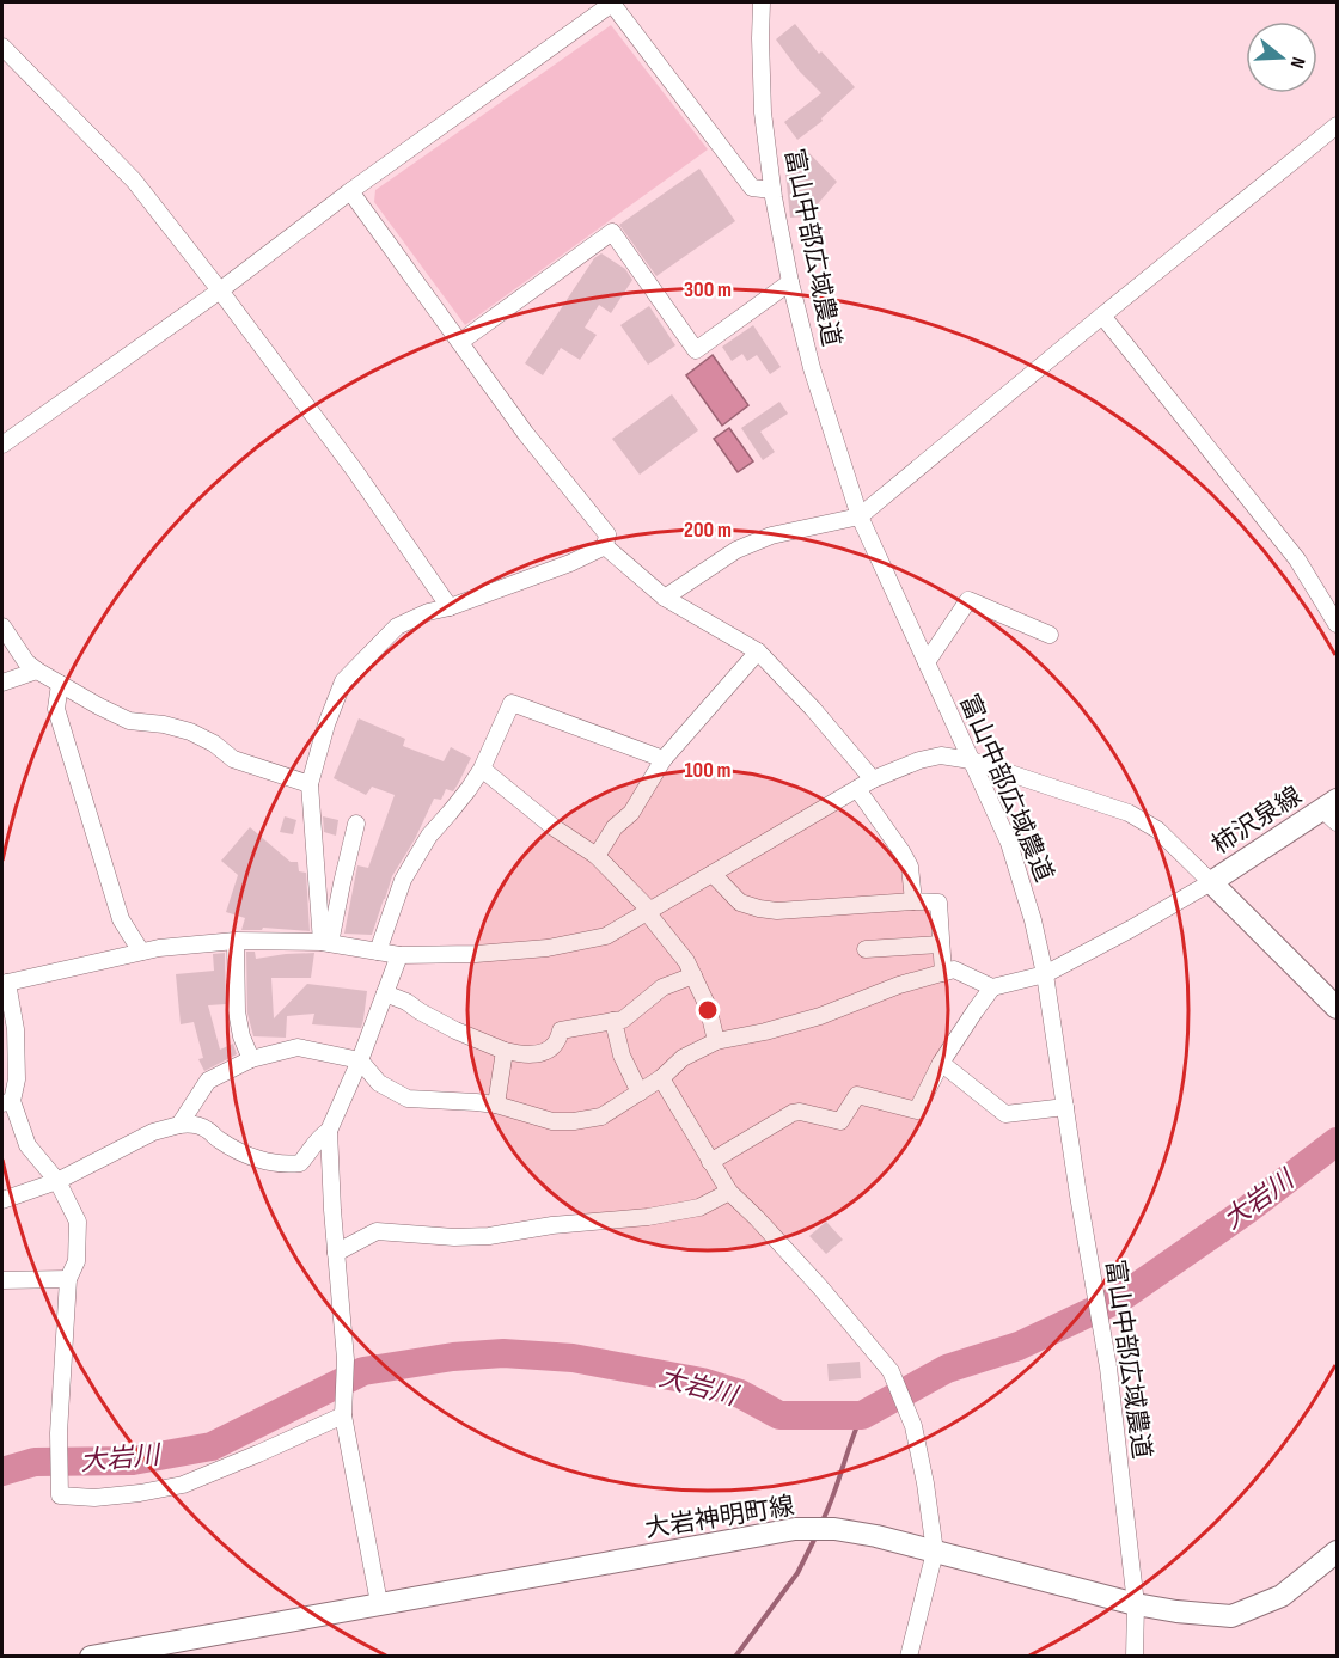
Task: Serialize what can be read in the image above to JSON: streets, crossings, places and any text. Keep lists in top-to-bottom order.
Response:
{
  "streets": {
    "main road": ["柿沢泉線", "大岩神明町線"],
    "street": ["富山中部広域農道"]
  },
  "crossings": [
    ["富山中部広域農道", "大岩神明町線"]
  ],
  "water": ["大岩川"],
  "north": "right",
  "rings": ["300 m", "200 m", "100 m"]
}
